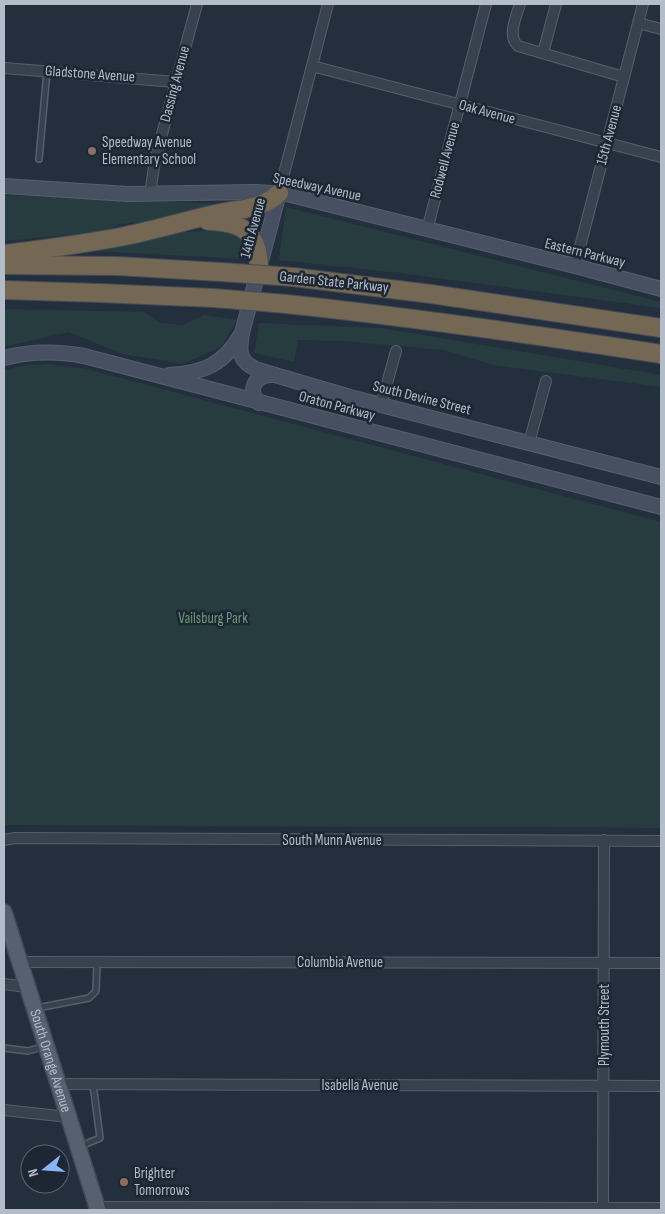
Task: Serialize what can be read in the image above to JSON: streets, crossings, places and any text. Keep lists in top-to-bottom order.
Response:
{
  "streets": {
    "highway": ["Garden State Parkway"],
    "main road": [
      "Speedway Avenue",
      "14th Avenue",
      "Eastern Parkway",
      "South Devine Street",
      "Oraton Parkway",
      "South Orange Avenue"
    ],
    "street": [
      "Gladstone Avenue",
      "Dassing Avenue",
      "Oak Avenue",
      "15th Avenue",
      "Rodwell Avenue",
      "South Munn Avenue",
      "Columbia Avenue",
      "Plymouth Street",
      "Isabella Avenue"
    ]
  },
  "crossings": [
    ["Gladstone Avenue", "Dassing Avenue"],
    ["Dassing Avenue", "Speedway Avenue"],
    ["Oak Avenue", "15th Avenue"],
    ["Oak Avenue", "Rodwell Avenue"],
    ["Oak Avenue", "14th Avenue"],
    ["15th Avenue", "Eastern Parkway"],
    ["Rodwell Avenue", "Speedway Avenue"],
    ["Speedway Avenue", "14th Avenue"],
    ["Speedway Avenue", "Eastern Parkway"],
    ["14th Avenue", "South Devine Street"],
    ["14th Avenue", "Oraton Parkway"],
    ["South Munn Avenue", "Plymouth Street"],
    ["Columbia Avenue", "Plymouth Street"],
    ["Columbia Avenue", "South Orange Avenue"],
    ["Plymouth Street", "Isabella Avenue"],
    ["South Orange Avenue", "Isabella Avenue"]
  ],
  "parks": ["Vailsburg Park"],
  "places": ["Speedway Avenue Elementary School", "Brighter Tomorrows"],
  "north": "left"
}
